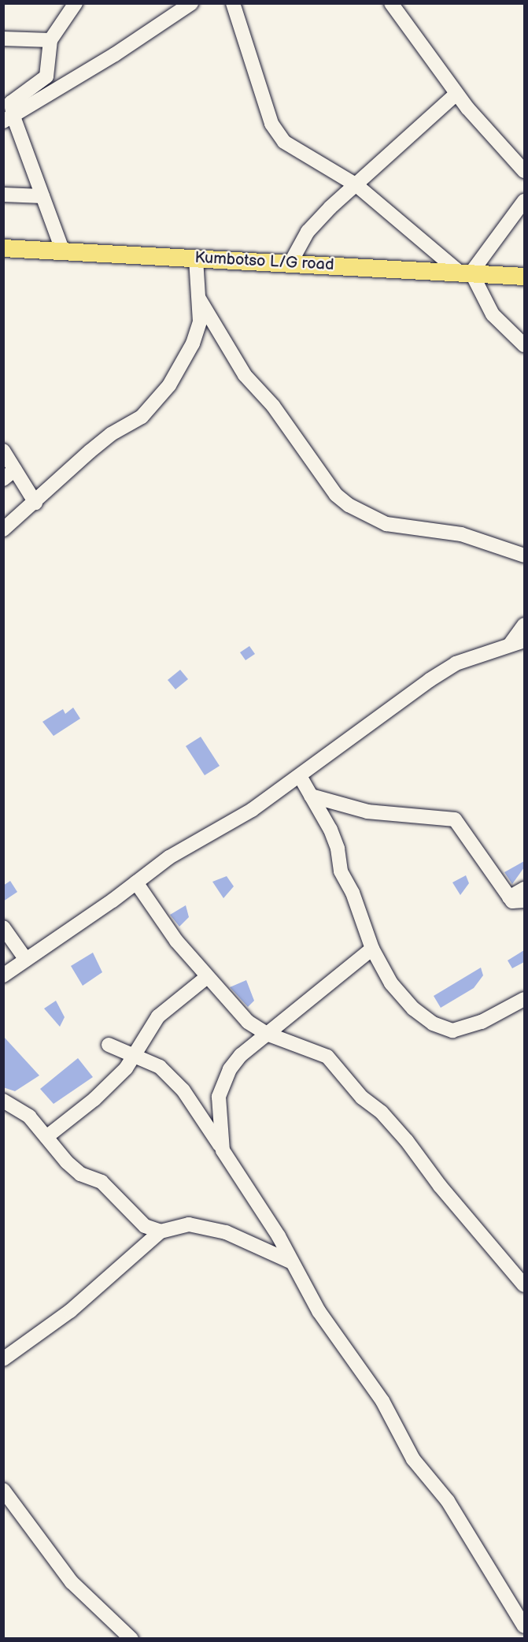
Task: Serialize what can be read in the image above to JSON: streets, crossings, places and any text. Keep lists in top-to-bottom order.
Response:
{
  "streets": {
    "main road": ["Kumbotso L/G road"]
  }
}
